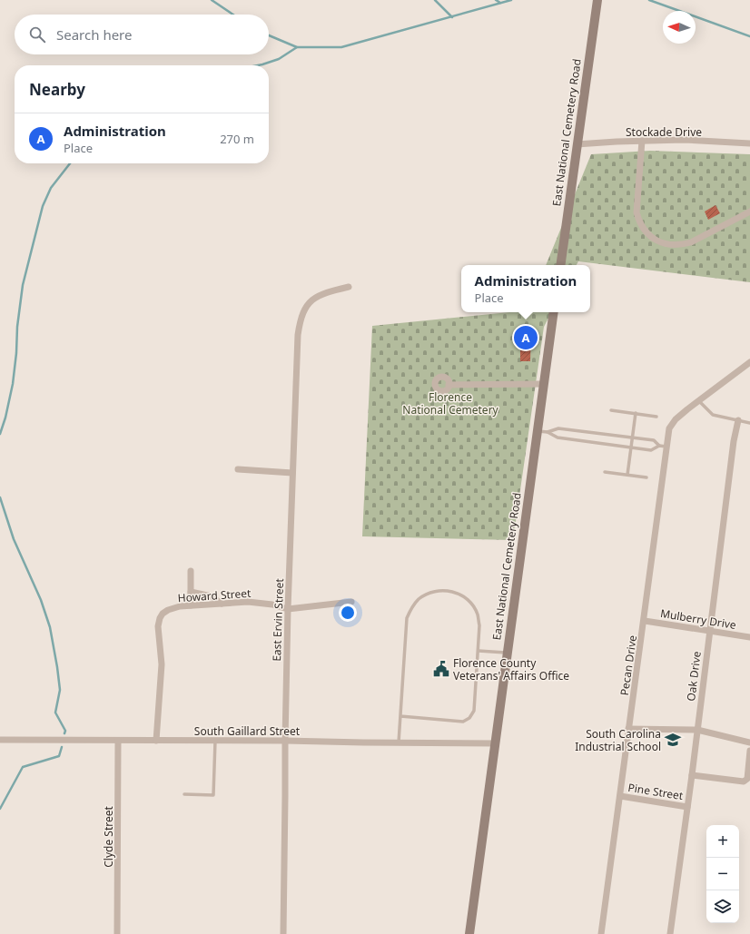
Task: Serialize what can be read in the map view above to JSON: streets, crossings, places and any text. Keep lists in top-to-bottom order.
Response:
{
  "streets": {
    "street": [
      "Stockade Drive",
      "East National Cemetery Road",
      "Howard Street",
      "Mulberry Drive",
      "East Ervin Street",
      "Pecan Drive",
      "Oak Drive",
      "South Gaillard Street",
      "Pine Street",
      "Clyde Street"
    ]
  },
  "crossings": [
    ["Stockade Drive", "East National Cemetery Road"],
    ["East National Cemetery Road", "South Gaillard Street"],
    ["Howard Street", "East Ervin Street"],
    ["Howard Street", "South Gaillard Street"],
    ["Mulberry Drive", "Pecan Drive"],
    ["Mulberry Drive", "Oak Drive"],
    ["East Ervin Street", "South Gaillard Street"],
    ["Pecan Drive", "Pine Street"],
    ["Oak Drive", "Pine Street"],
    ["South Gaillard Street", "Clyde Street"]
  ],
  "parks": ["Florence National Cemetery"],
  "places": {
    "public building": ["Florence County Veterans' Affairs Office"],
    "school or university": ["South Carolina Industrial School"]
  },
  "north": "left",
  "page": {
    "search": "Search here",
    "heading": "Nearby",
    "list": [
      {
        "mark": "A",
        "name": "Administration",
        "note": "Place",
        "value": "270 m"
      }
    ],
    "popup": ["Administration", "Place"],
    "pins": "A",
    "map_buttons": ["+", "−"]
  }
}
